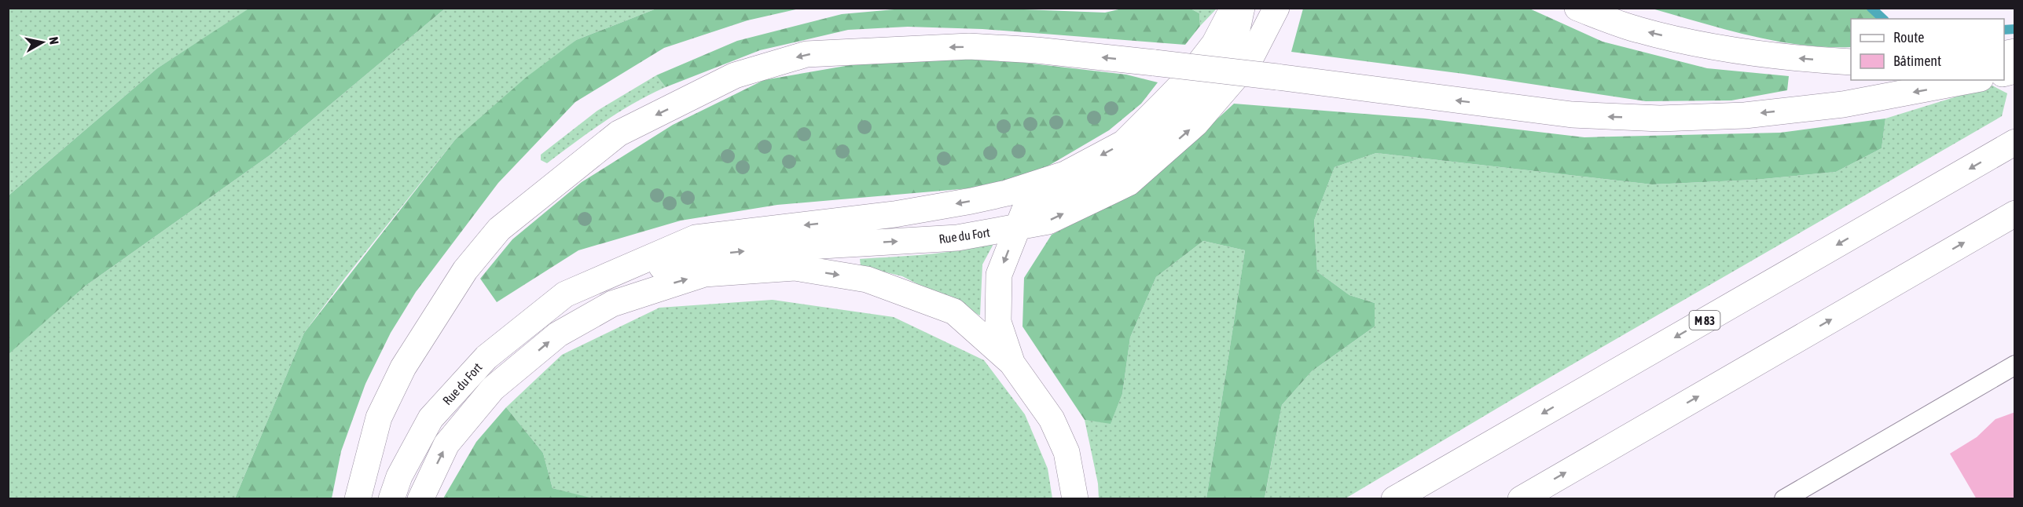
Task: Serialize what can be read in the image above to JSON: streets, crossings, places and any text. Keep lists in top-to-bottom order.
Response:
{
  "streets": {
    "main road": ["Rue du Fort", "M 83"]
  },
  "legend": ["Route", "Bâtiment"],
  "north": "right"
}
